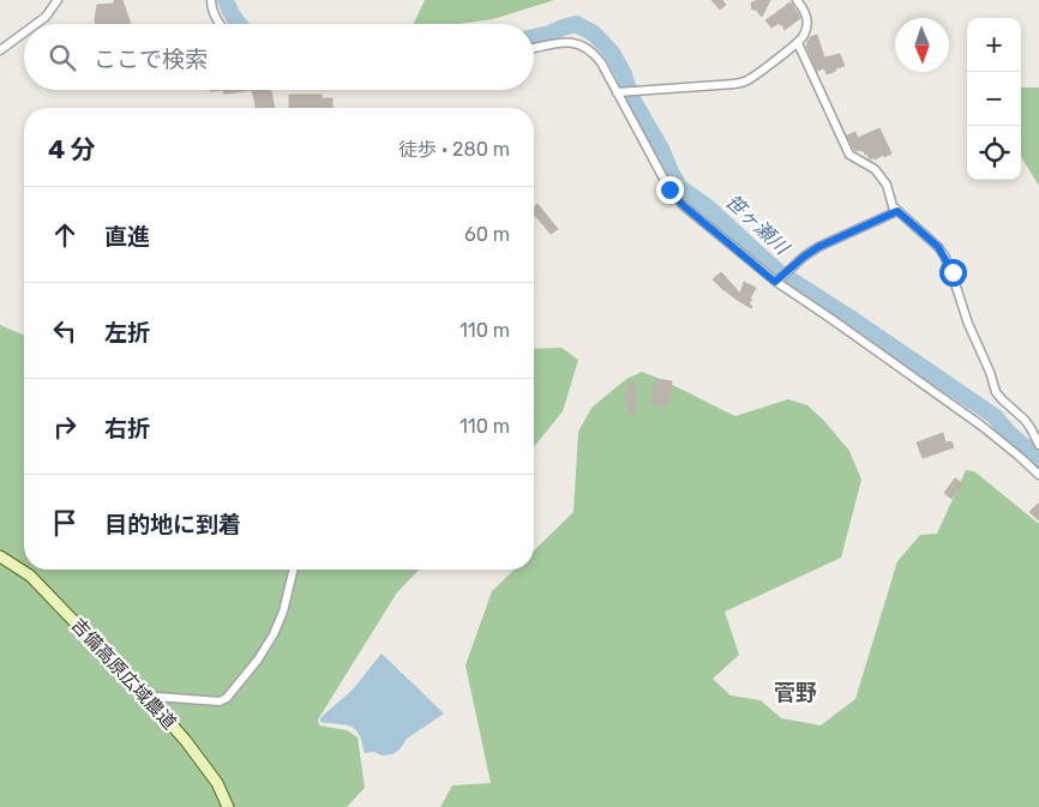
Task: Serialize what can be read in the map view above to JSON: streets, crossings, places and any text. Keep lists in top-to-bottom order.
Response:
{
  "streets": {
    "street": ["吉備高原広域農道"]
  },
  "districts": ["菅野"],
  "water": ["笹ヶ瀬川"],
  "north": "bottom",
  "page": {
    "map_buttons": ["+", "−"],
    "search": "ここで検索",
    "heading": ["4 分", "徒歩 · 280 m"],
    "list": [
      ["直進", "60 m"],
      ["左折", "110 m"],
      ["右折", "110 m"],
      "目的地に到着"
    ]
  }
}
